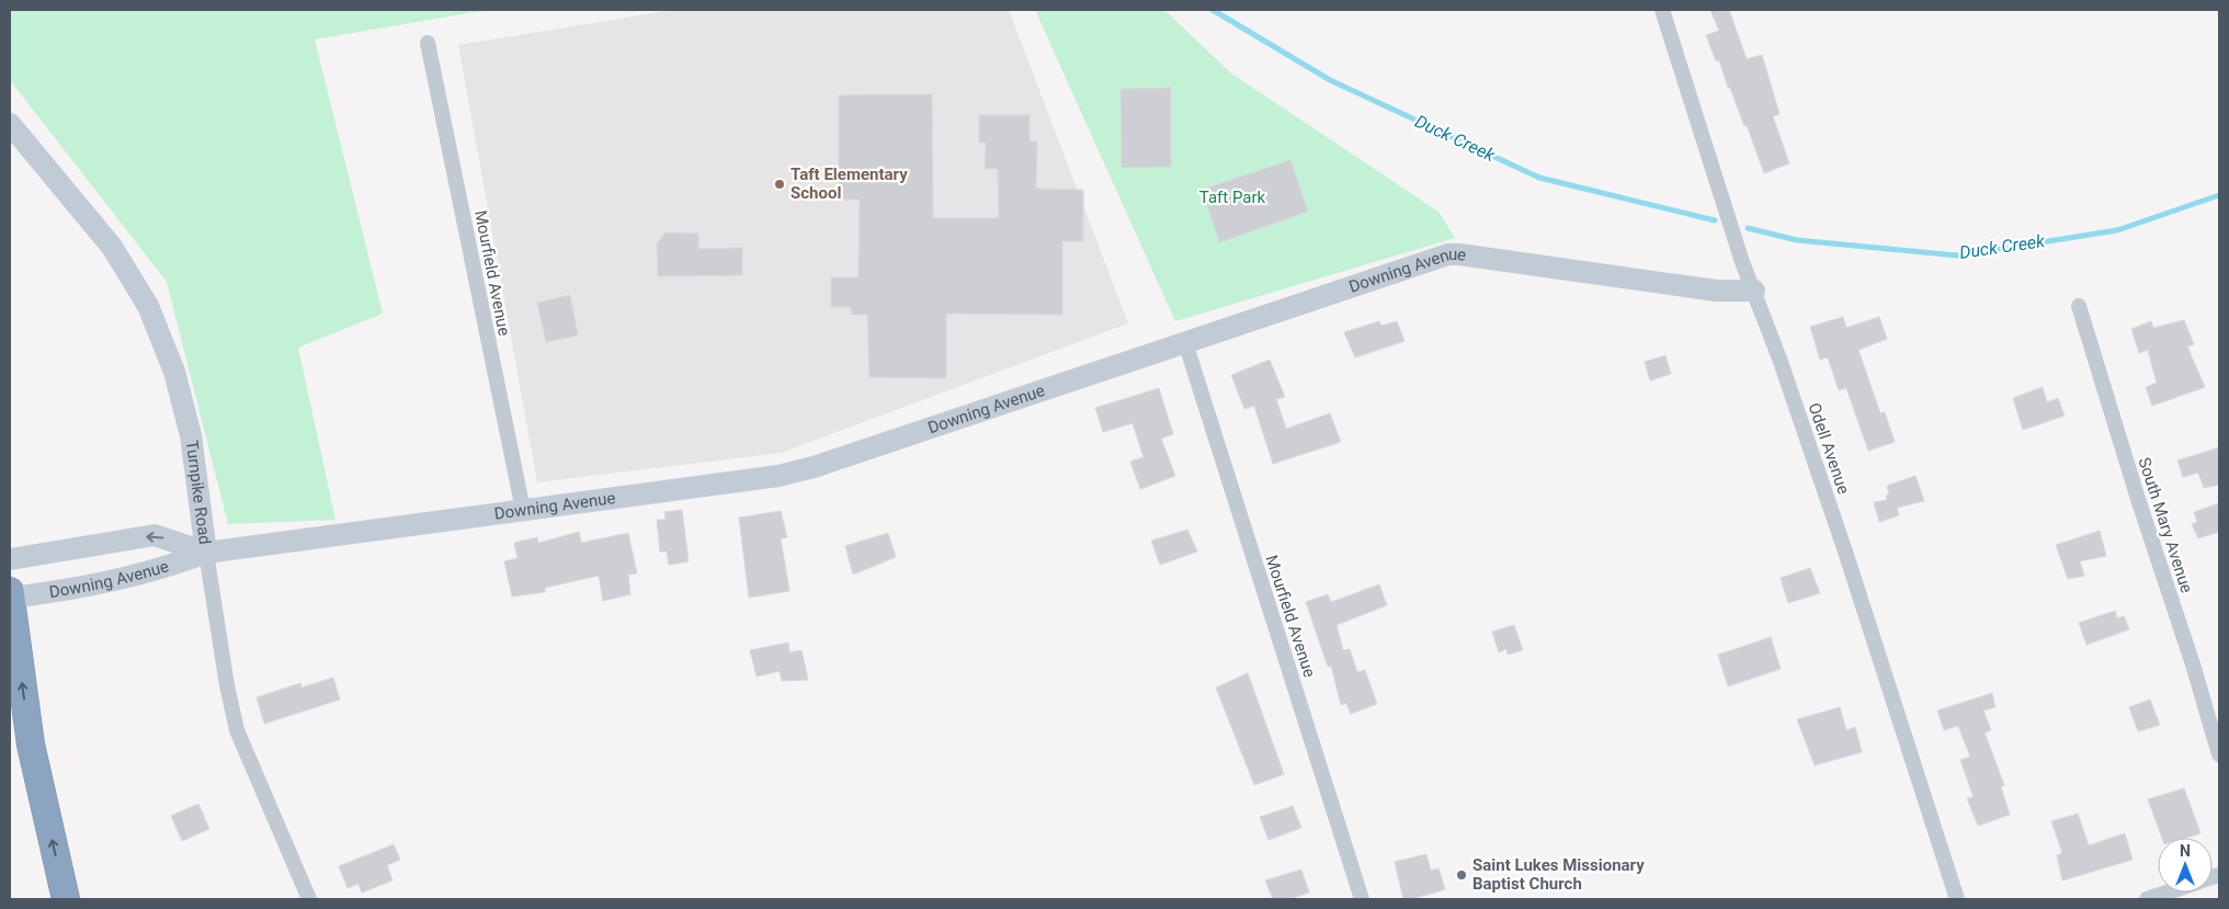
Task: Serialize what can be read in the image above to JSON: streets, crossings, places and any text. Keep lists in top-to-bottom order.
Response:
{
  "streets": {
    "street": [
      "Mourfield Avenue",
      "Downing Avenue",
      "Odell Avenue",
      "Turnpike Road",
      "South Mary Avenue"
    ]
  },
  "crossings": [
    ["Mourfield Avenue", "Downing Avenue"],
    ["Downing Avenue", "Odell Avenue"],
    ["Downing Avenue", "Turnpike Road"]
  ],
  "water": ["Duck Creek"],
  "parks": ["Taft Park"],
  "places": ["Taft Elementary School", "Saint Lukes Missionary Baptist Church"],
  "north": "top"
}
